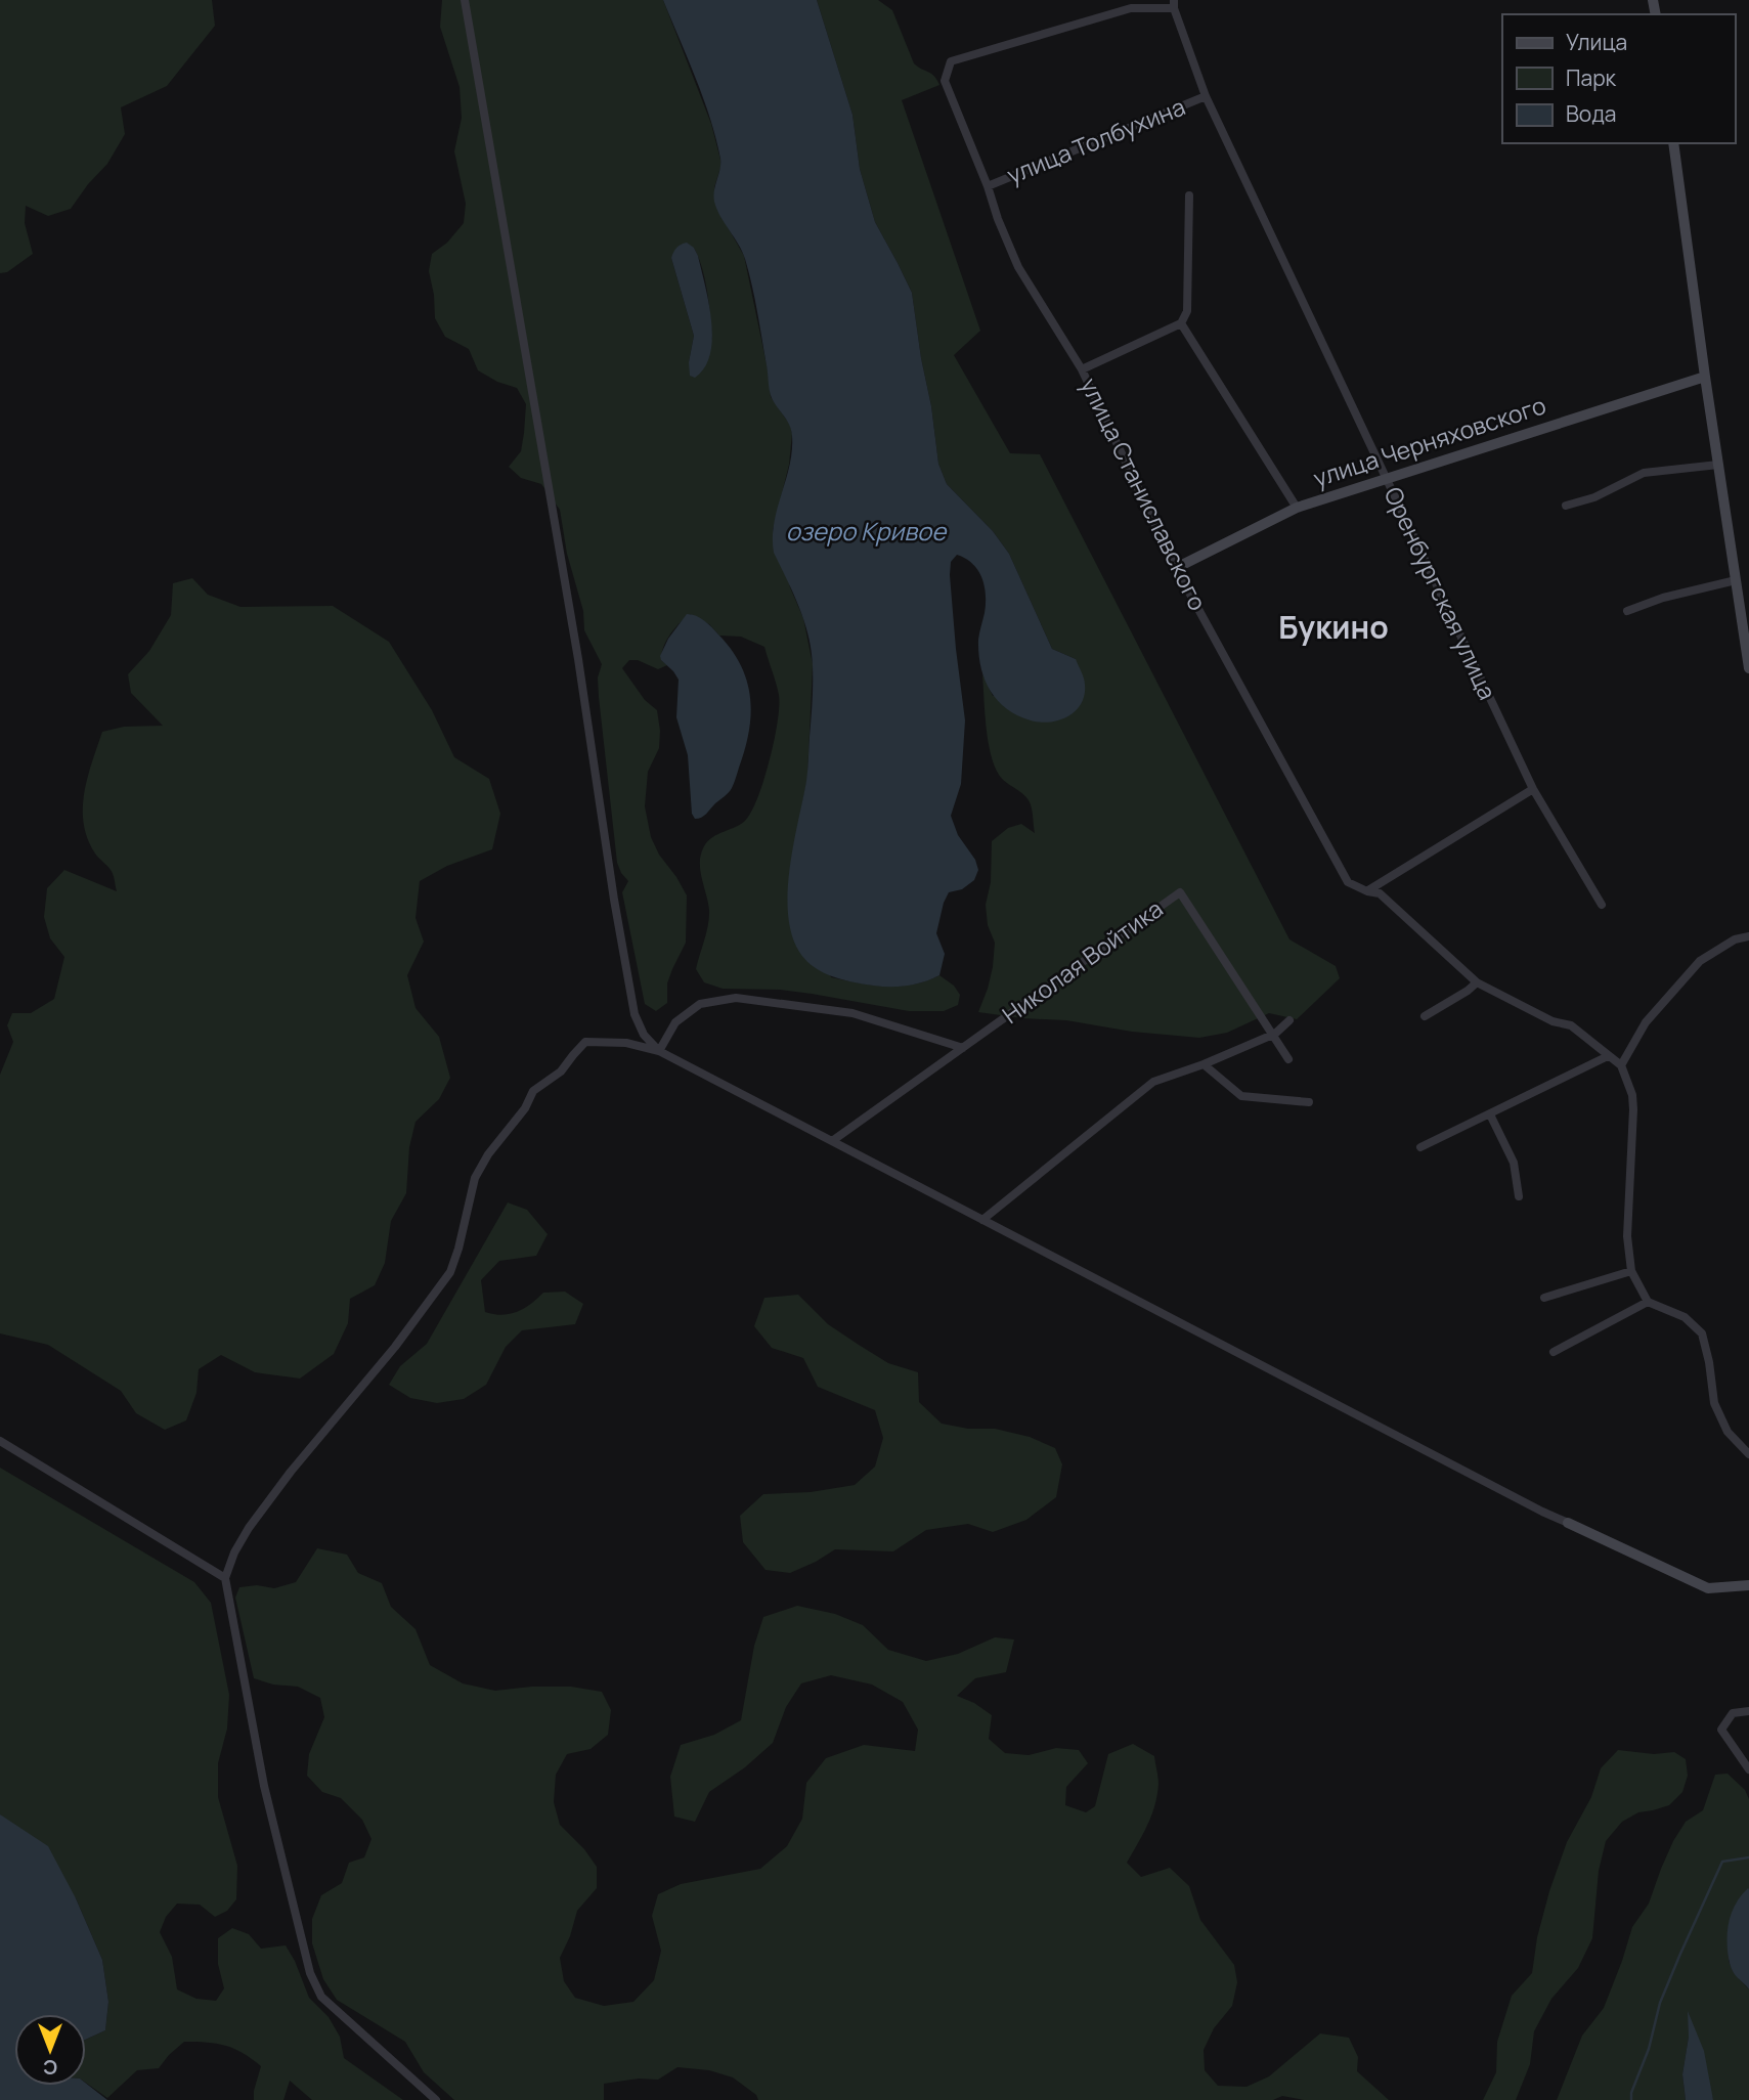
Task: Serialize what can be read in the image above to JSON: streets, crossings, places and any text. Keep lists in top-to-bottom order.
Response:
{
  "streets": {
    "street": [
      "улица Толбухина",
      "улица Черняховского",
      "улица Станиславского",
      "Оренбургская улица",
      "Николая Войтика"
    ]
  },
  "crossings": [
    ["улица Толбухина", "улица Станиславского"],
    ["улица Толбухина", "Оренбургская улица"],
    ["улица Черняховского", "улица Станиславского"],
    ["улица Черняховского", "Оренбургская улица"],
    ["улица Станиславского", "Оренбургская улица"]
  ],
  "districts": ["Букино"],
  "water": ["озеро Кривое"],
  "legend": ["Улица", "Парк", "Вода"],
  "north": "bottom"
}
